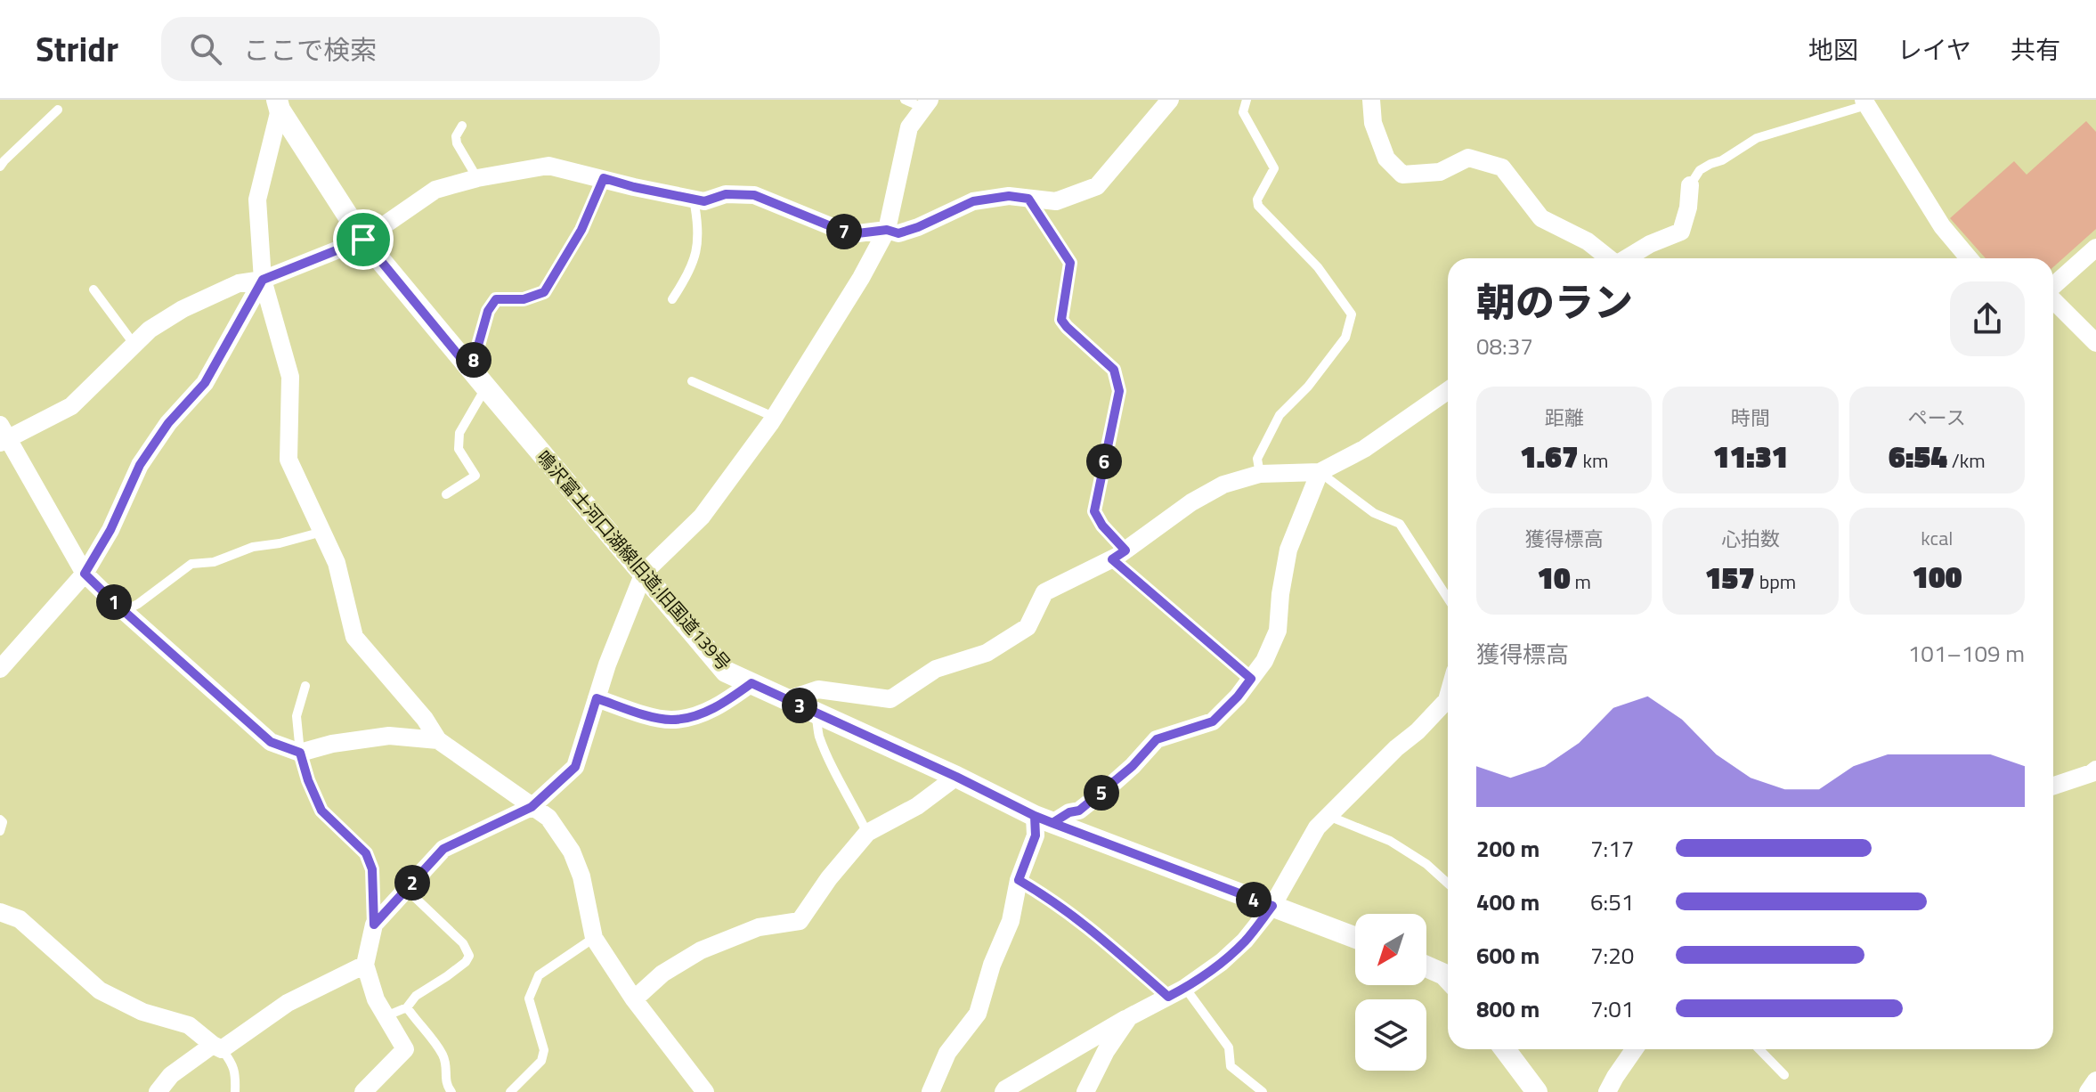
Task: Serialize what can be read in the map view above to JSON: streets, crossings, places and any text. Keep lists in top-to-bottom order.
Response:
{
  "streets": {
    "street": ["鳴沢富士河口湖線旧道;旧国道139号"]
  },
  "north": "bottom left",
  "page": {
    "header": "Stridr",
    "search": "ここで検索",
    "nav": ["地図", "レイヤ", "共有"],
    "pins": [
      "7",
      "8",
      "6",
      "1",
      "3",
      "5",
      "2",
      "4"
    ],
    "heading": ["朝のラン", "08:37"],
    "stats": [
      ["距離", "1.67 km"],
      ["時間", "11:31"],
      ["ペース", "6:54 /km"],
      ["獲得標高", "10 m"],
      ["心拍数", "157 bpm"],
      ["kcal", "100"]
    ],
    "chart": ["獲得標高", "101–109 m"],
    "list": [
      {
        "name": "200 m",
        "note": "7:17"
      },
      {
        "name": "400 m",
        "note": "6:51"
      },
      {
        "name": "600 m",
        "note": "7:20"
      },
      {
        "name": "800 m",
        "note": "7:01"
      }
    ]
  }
}
